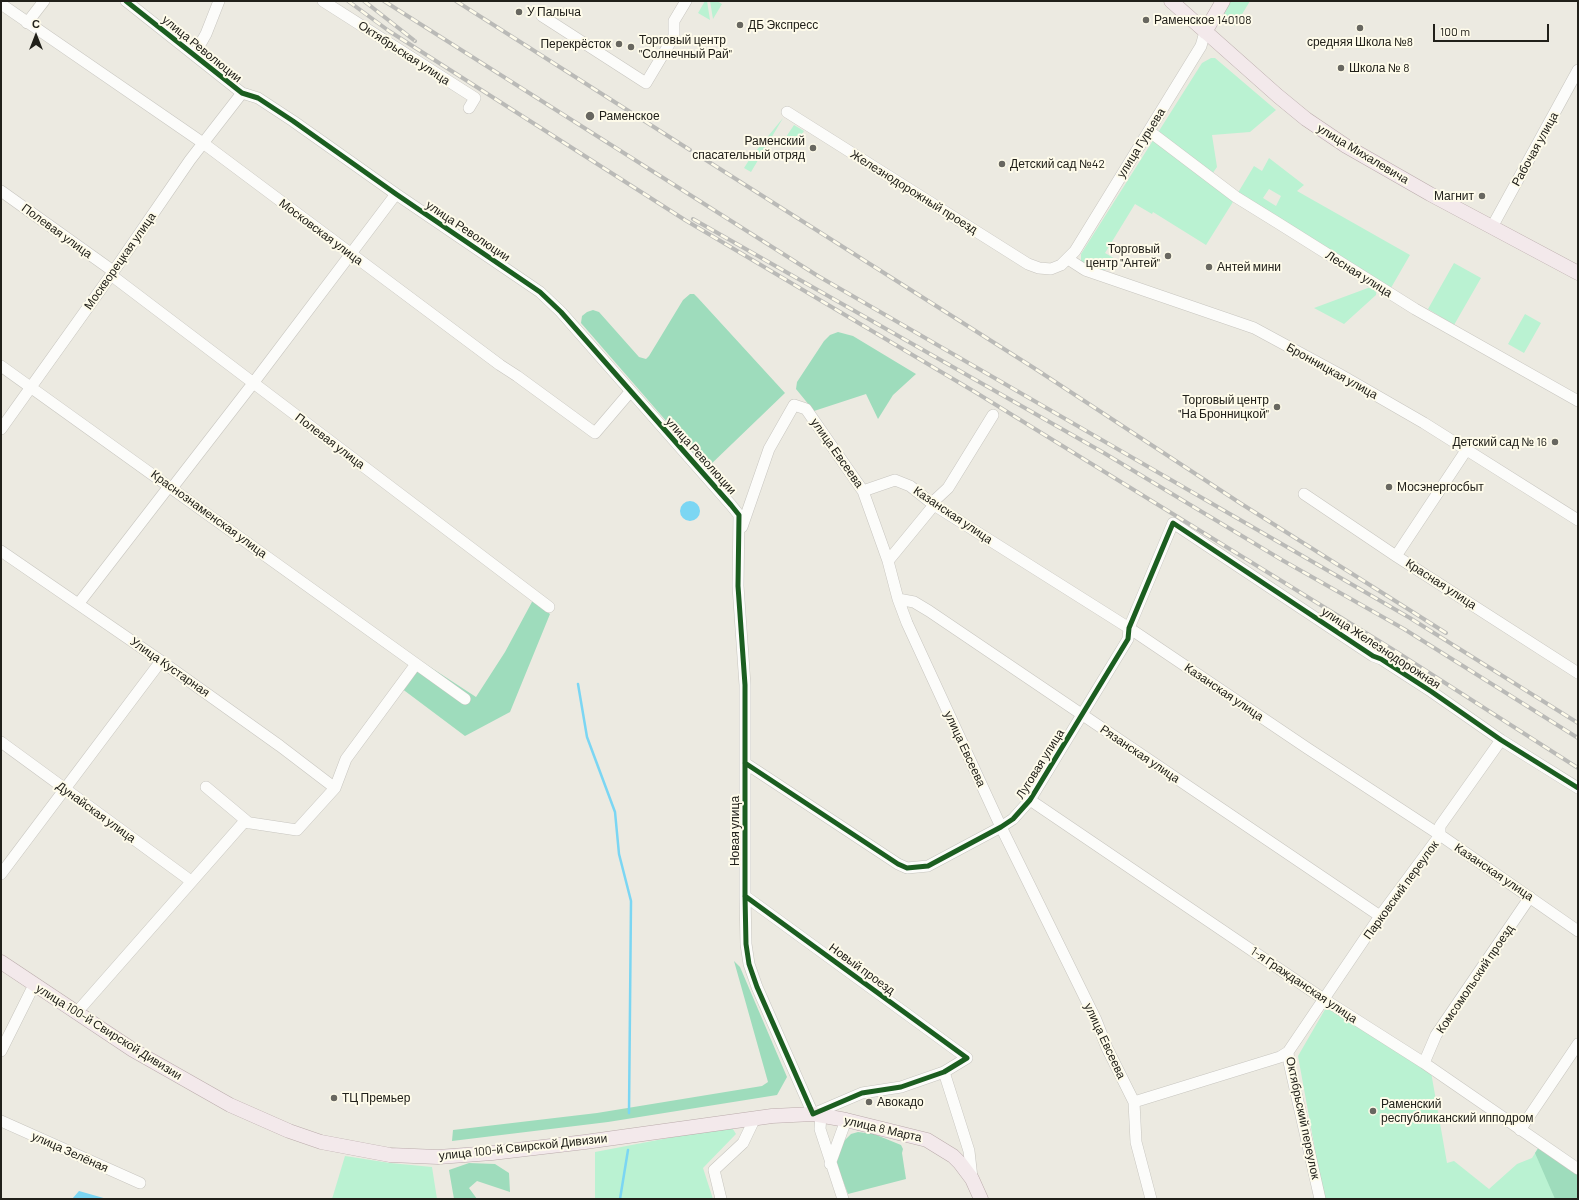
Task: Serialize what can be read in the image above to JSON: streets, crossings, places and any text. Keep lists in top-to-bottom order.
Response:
{
  "streets": {
    "main road": [
      "улица Гурьева",
      "улица Михалевича",
      "улица 100-й Свирской Дивизии",
      "улица 8 Марта"
    ],
    "street": [
      "улица Революции",
      "Октябрьская улица",
      "Рабочая улица",
      "Железнодорожный проезд",
      "Полевая улица",
      "Московская улица",
      "Москворецкая улица",
      "Лесная улица",
      "Бронницкая улица",
      "улица Евсеева",
      "Краснознаменская улица",
      "Казанская улица",
      "Красная улица",
      "улица Железнодорожная",
      "Улица Кустарная",
      "Рязанская улица",
      "Луговая улица",
      "Дунайская улица",
      "Новая улица",
      "Парковский переулок",
      "Новый проезд",
      "Комсомольский проезд",
      "1-я Гражданская улица",
      "Октябрьский переулок",
      "улица Зелёная"
    ]
  },
  "crossings": [
    ["улица Революции", "Московская улица"],
    ["улица Революции", "Москворецкая улица"],
    ["улица Революции", "улица Евсеева"],
    ["улица Революции", "Новая улица"],
    ["улица Гурьева", "улица Михалевича"],
    ["улица Гурьева", "Железнодорожный проезд"],
    ["улица Гурьева", "Лесная улица"],
    ["улица Гурьева", "Бронницкая улица"],
    ["Рабочая улица", "улица Михалевича"],
    ["Полевая улица", "Москворецкая улица"],
    ["Московская улица", "Москворецкая улица"],
    ["Москворецкая улица", "Краснознаменская улица"],
    ["улица Евсеева", "Казанская улица"],
    ["улица Евсеева", "Рязанская улица"],
    ["улица Евсеева", "Луговая улица"],
    ["улица Евсеева", "Новая улица"],
    ["Казанская улица", "Луговая улица"],
    ["Казанская улица", "Парковский переулок"],
    ["Казанская улица", "Комсомольский проезд"],
    ["улица Железнодорожная", "Луговая улица"],
    ["улица Железнодорожная", "Парковский переулок"],
    ["Рязанская улица", "Луговая улица"],
    ["Рязанская улица", "Парковский переулок"],
    ["Луговая улица", "Новая улица"],
    ["Луговая улица", "1-я Гражданская улица"],
    ["Новая улица", "Новый проезд"],
    ["Новая улица", "улица 100-й Свирской Дивизии"],
    ["Новая улица", "улица 8 Марта"],
    ["Парковский переулок", "1-я Гражданская улица"],
    ["Парковский переулок", "Октябрьский переулок"],
    ["Комсомольский проезд", "1-я Гражданская улица"],
    ["1-я Гражданская улица", "Октябрьский переулок"],
    ["улица 100-й Свирской Дивизии", "улица 8 Марта"]
  ],
  "places": [
    "У Палыча",
    "Раменское 140108",
    "ДБ Экспресс",
    "средняя Школа №8",
    "Перекрёсток",
    "Торговый центр \"Солнечный Рай\"",
    "Школа № 8",
    "Раменское",
    "Раменский спасательный отряд",
    "Детский сад №42",
    "Магнит",
    "Торговый центр \"Антей\"",
    "Антей мини",
    "Торговый центр \"На Бронницкой\"",
    "Детский сад № 16",
    "Мосэнергосбыт",
    "ТЦ Премьер",
    "Авокадо",
    "Раменский республиканский ипподром"
  ],
  "scale_bar": "100 m",
  "north": "top"
}
